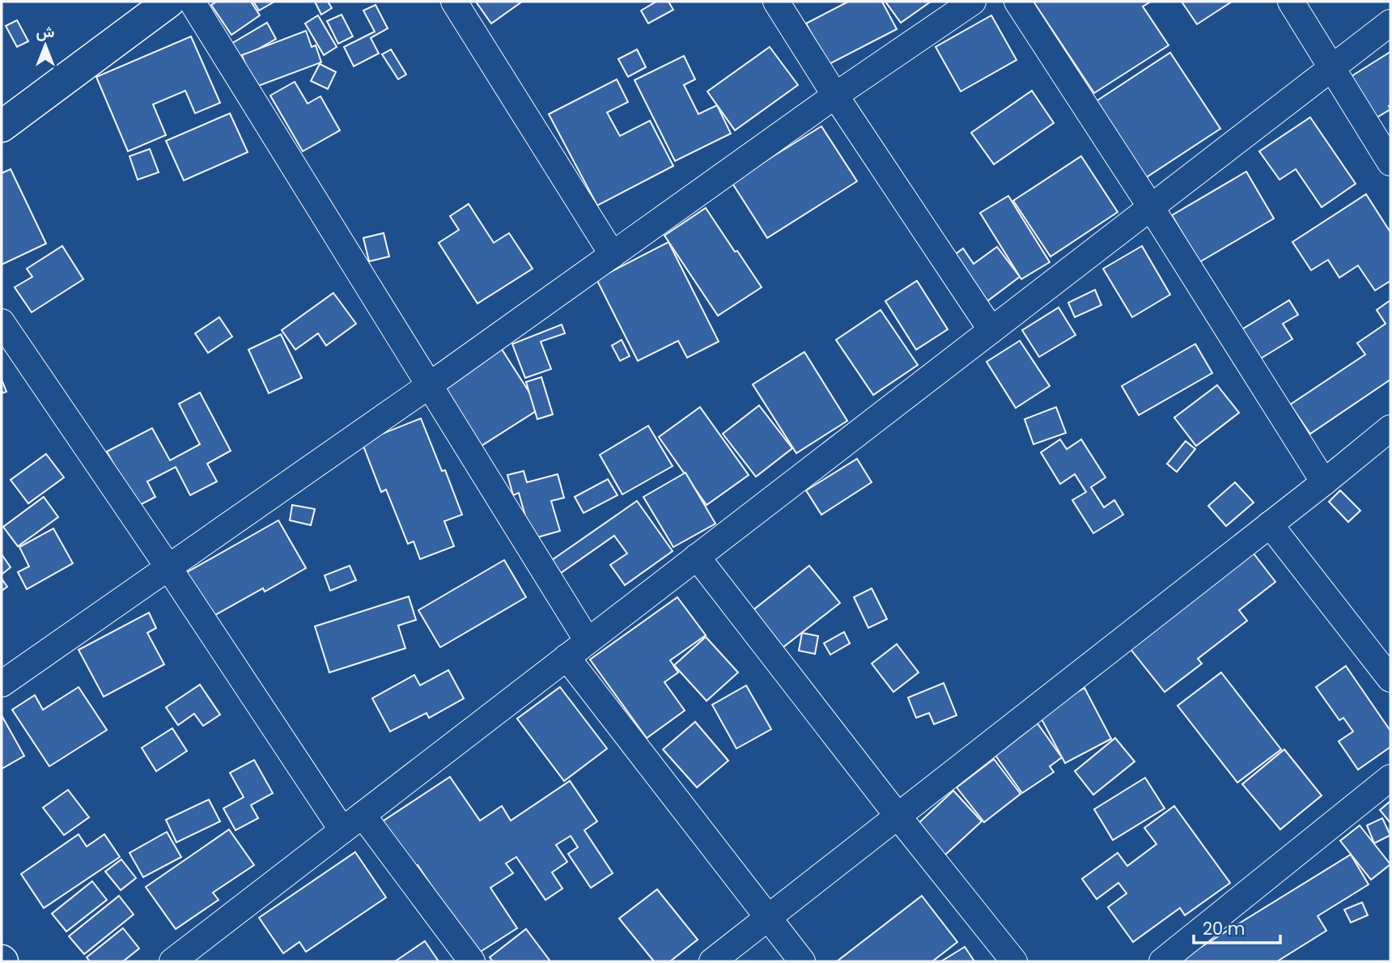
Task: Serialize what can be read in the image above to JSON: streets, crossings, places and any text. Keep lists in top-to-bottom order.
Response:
{
  "scale_bar": "20 m",
  "north": "top"
}
